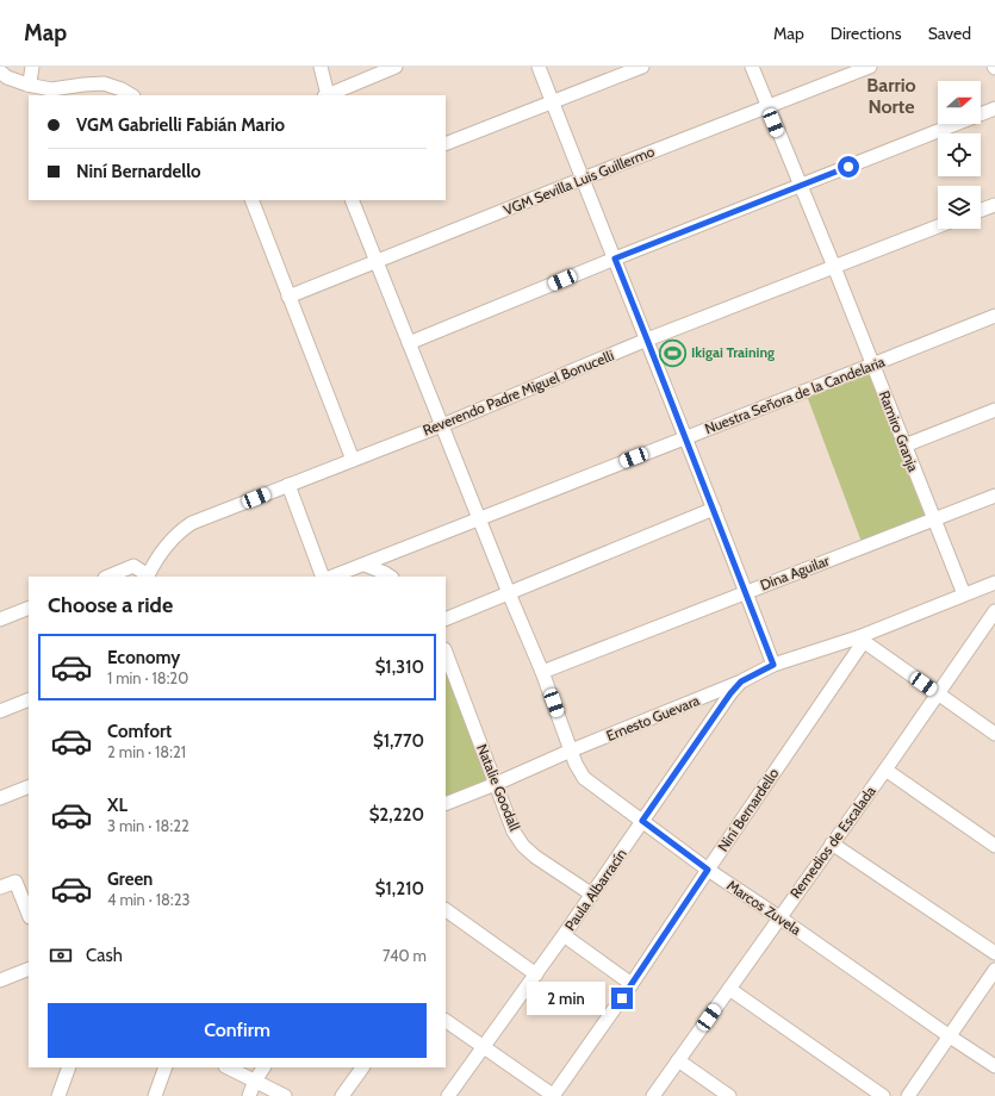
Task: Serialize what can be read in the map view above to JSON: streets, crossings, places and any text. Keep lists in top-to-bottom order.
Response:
{
  "streets": {
    "street": [
      "VGM Sevilla Luis Guillermo",
      "Reverendo Padre Miguel Bonucelli",
      "Nuestra Señora de la Candelaria",
      "Ramiro Granja",
      "Dina Aguilar",
      "Ernesto Guevara",
      "Natalie Goodall",
      "Niní Bernardello",
      "Remedios de Escalada",
      "Paula Albarracín",
      "Marcos Zuvela"
    ]
  },
  "crossings": [
    ["VGM Sevilla Luis Guillermo", "Ramiro Granja"],
    ["VGM Sevilla Luis Guillermo", "Marcos Zuvela"],
    ["Reverendo Padre Miguel Bonucelli", "Ramiro Granja"],
    ["Reverendo Padre Miguel Bonucelli", "Marcos Zuvela"],
    ["Nuestra Señora de la Candelaria", "Ramiro Granja"],
    ["Nuestra Señora de la Candelaria", "Marcos Zuvela"],
    ["Ramiro Granja", "Dina Aguilar"],
    ["Ramiro Granja", "Ernesto Guevara"],
    ["Dina Aguilar", "Marcos Zuvela"],
    ["Ernesto Guevara", "Natalie Goodall"],
    ["Ernesto Guevara", "Niní Bernardello"],
    ["Ernesto Guevara", "Paula Albarracín"],
    ["Ernesto Guevara", "Marcos Zuvela"],
    ["Natalie Goodall", "Paula Albarracín"],
    ["Niní Bernardello", "Marcos Zuvela"],
    ["Remedios de Escalada", "Marcos Zuvela"],
    ["Paula Albarracín", "Marcos Zuvela"]
  ],
  "districts": ["Barrio Norte"],
  "places": {
    "sports": ["Ikigai Training"]
  },
  "north": "right",
  "page": {
    "header": "Map",
    "nav": ["Map", "Directions", "Saved"],
    "banner": ["VGM Gabrielli Fabián Mario", "Niní Bernardello"],
    "heading": "Choose a ride",
    "list": [
      {
        "name": "Economy",
        "note": "1 min · 18:20",
        "value": "$1,310"
      },
      {
        "name": "Comfort",
        "note": "2 min · 18:21",
        "value": "$1,770"
      },
      {
        "name": "XL",
        "note": "3 min · 18:22",
        "value": "$2,220"
      },
      {
        "name": "Green",
        "note": "4 min · 18:23",
        "value": "$1,210"
      }
    ],
    "pay": ["Cash", "740 m"],
    "bubble": "2 min",
    "buttons": "Confirm"
  }
}
